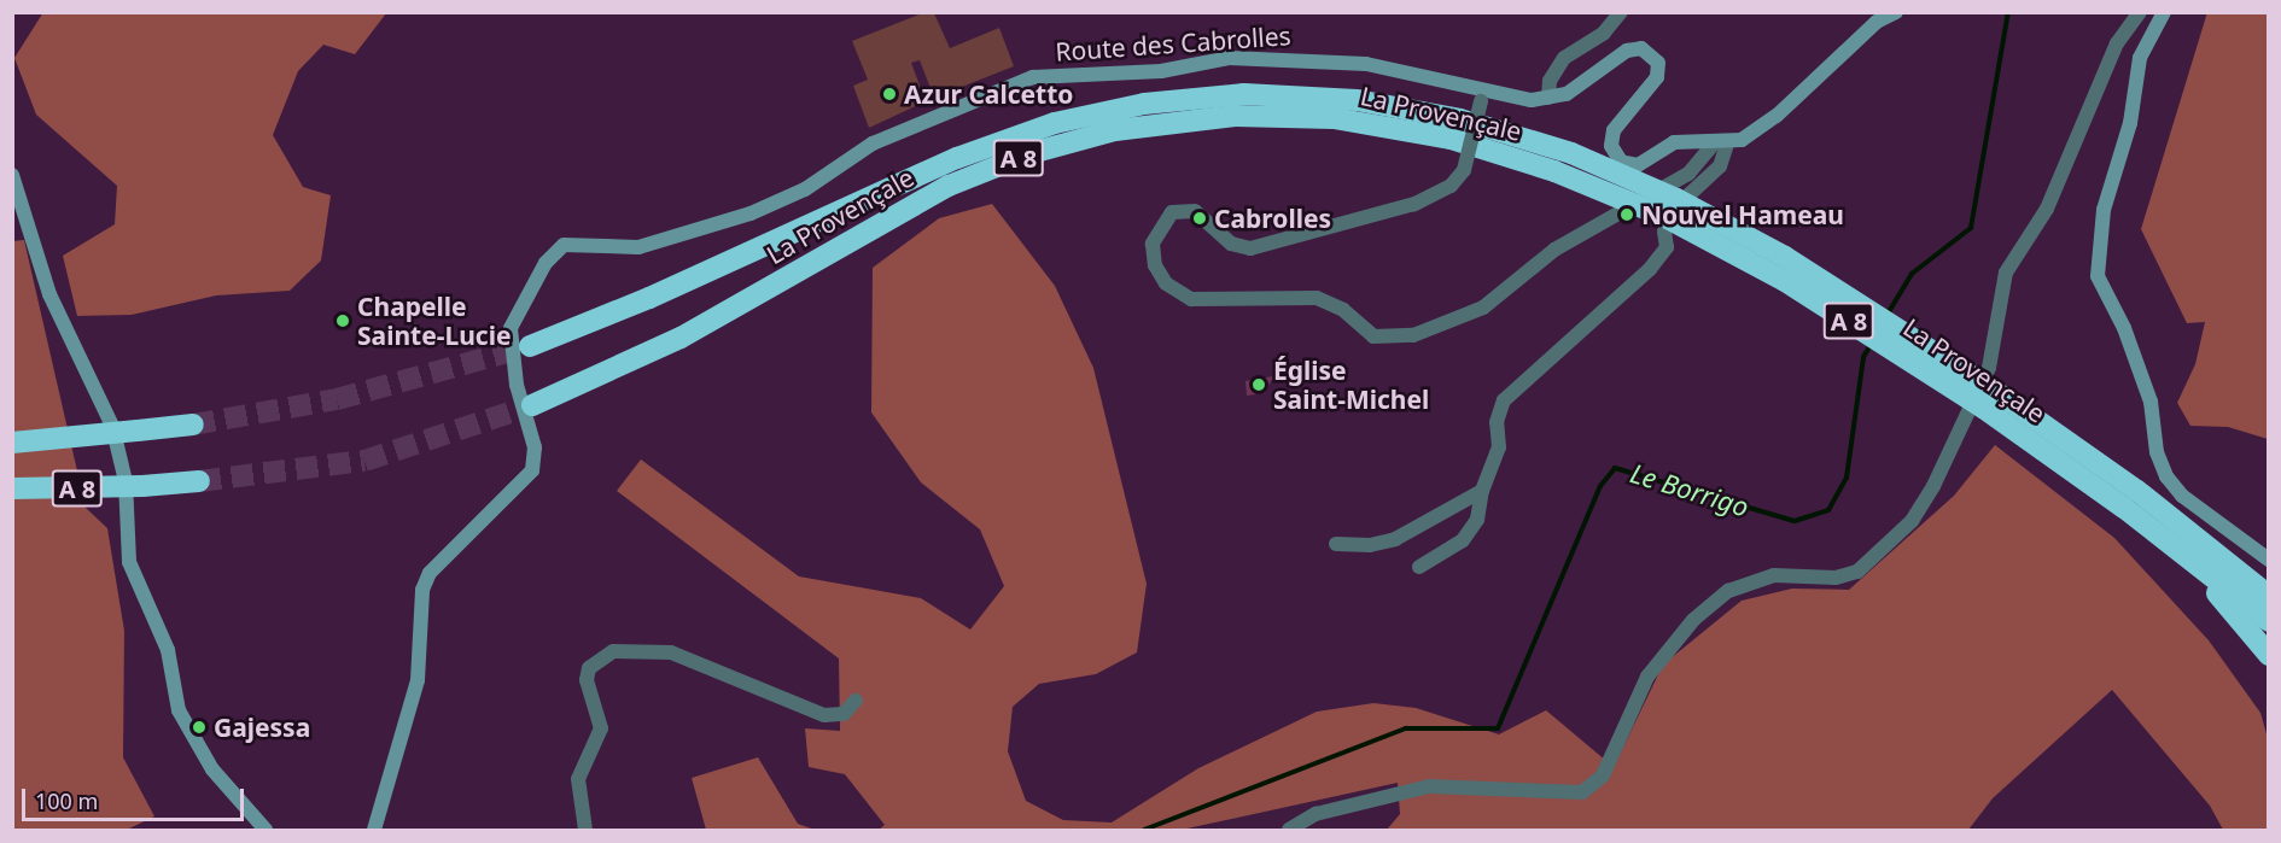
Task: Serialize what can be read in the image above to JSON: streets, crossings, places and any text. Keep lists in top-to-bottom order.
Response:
{
  "streets": {
    "highway": ["La Provençale", "A 8"],
    "street": ["Route des Cabrolles"]
  },
  "water": ["Le Borrigo"],
  "places": [
    "Azur Calcetto",
    "Nouvel Hameau",
    "Cabrolles",
    "Chapelle Sainte-Lucie",
    "Église Saint-Michel",
    "Gajessa"
  ],
  "scale_bar": "100 m"
}
